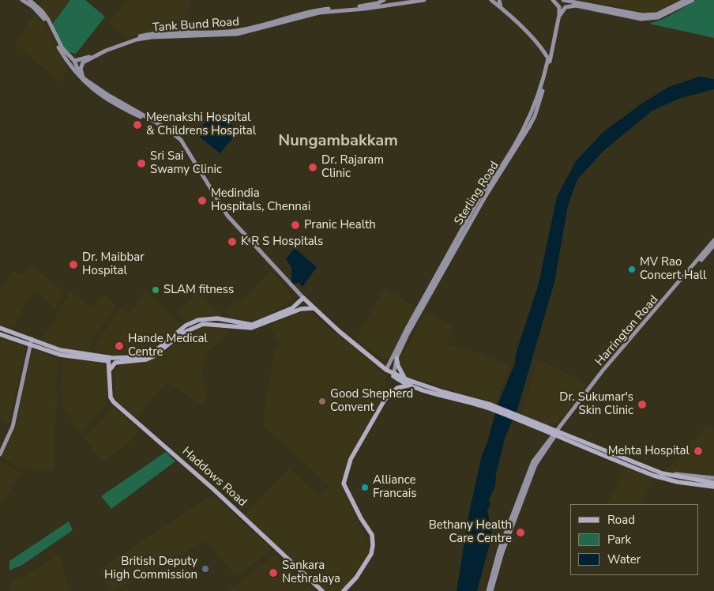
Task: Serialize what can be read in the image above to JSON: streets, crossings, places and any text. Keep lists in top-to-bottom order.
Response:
{
  "streets": {
    "main road": [
      "Tank Bund Road",
      "Sterling Road",
      "Harrington Road",
      "Haddows Road"
    ]
  },
  "districts": ["Nungambakkam"],
  "places": [
    "Meenakshi Hospital & Childrens Hospital",
    "Sri Sai Swamy Clinic",
    "Dr. Rajaram Clinic",
    "Medindia Hospitals, Chennai",
    "Pranic Health",
    "K R S Hospitals",
    "Dr. Maibbar Hospital",
    "MV Rao Concert Hall",
    "SLAM fitness",
    "Hande Medical Centre",
    "Good Shepherd Convent",
    "Dr. Sukumar's Skin Clinic",
    "Mehta Hospital",
    "Alliance Francais",
    "Bethany Health Care Centre",
    "British Deputy High Commission",
    "Sankara Nethralaya"
  ],
  "legend": ["Road", "Park", "Water"]
}
